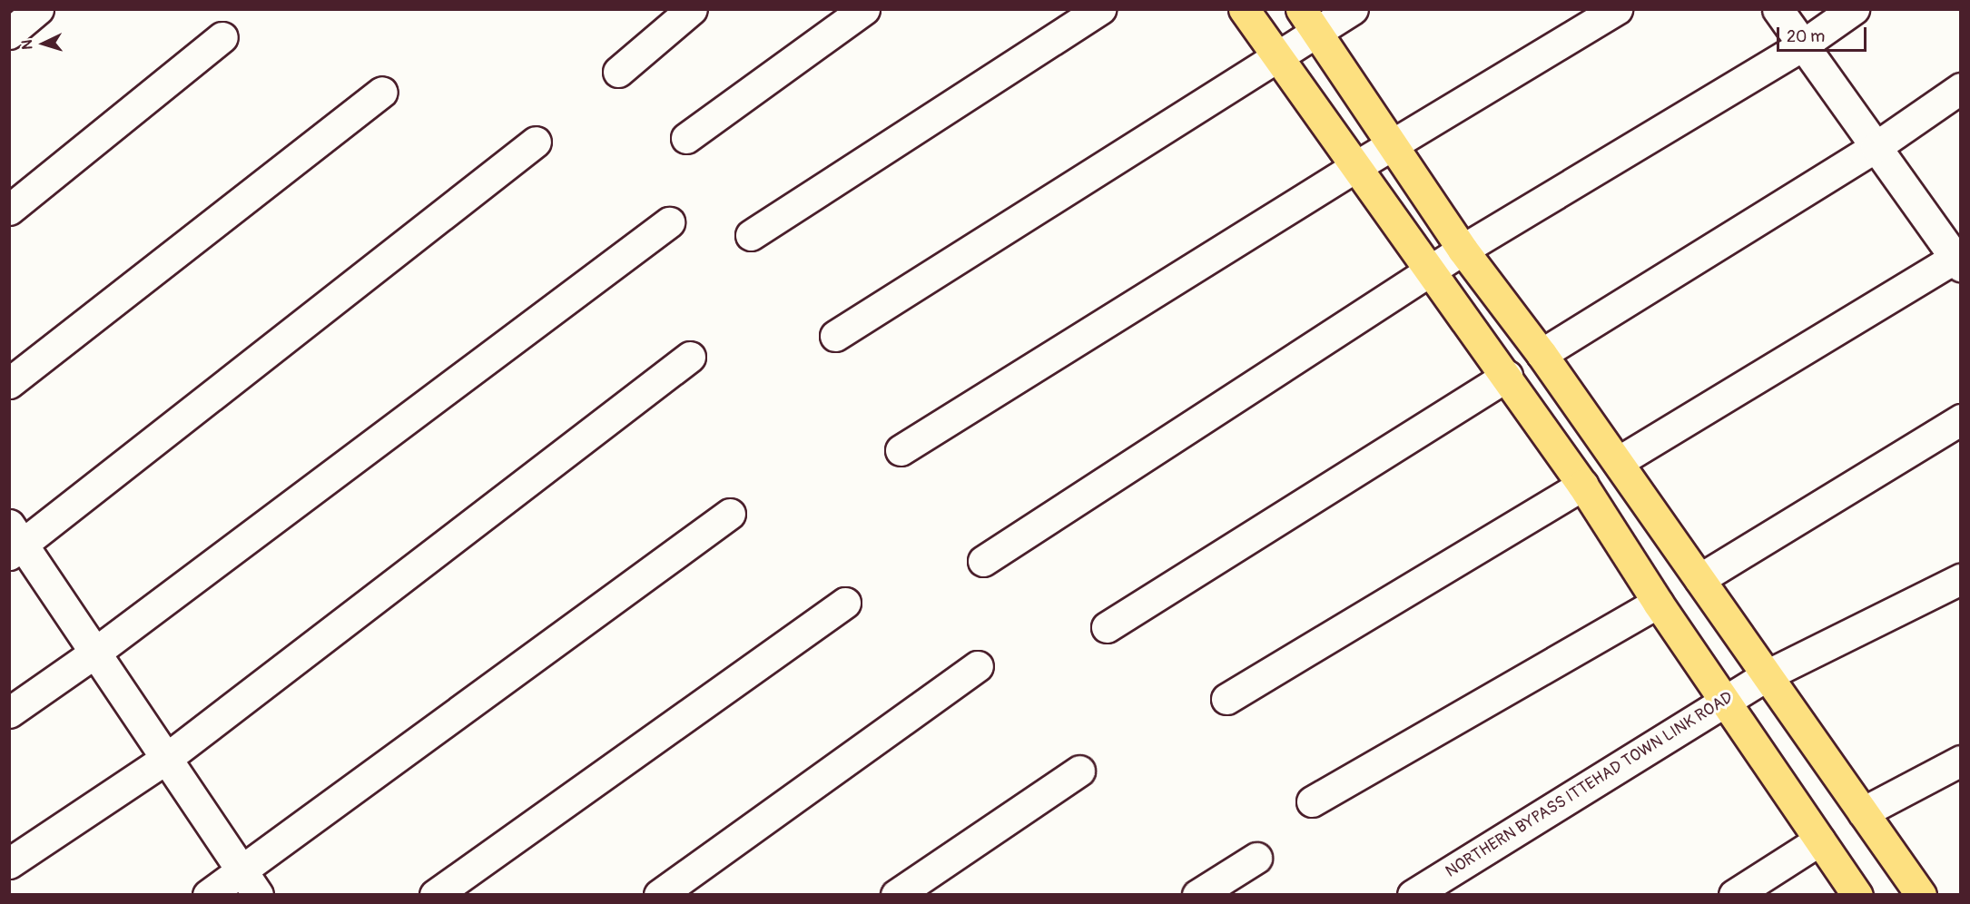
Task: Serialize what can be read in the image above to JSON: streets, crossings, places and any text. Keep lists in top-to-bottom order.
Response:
{
  "streets": {
    "street": ["NORTHERN BYPASS ITTEHAD TOWN LINK ROAD"]
  },
  "scale_bar": "20 m",
  "north": "left"
}
